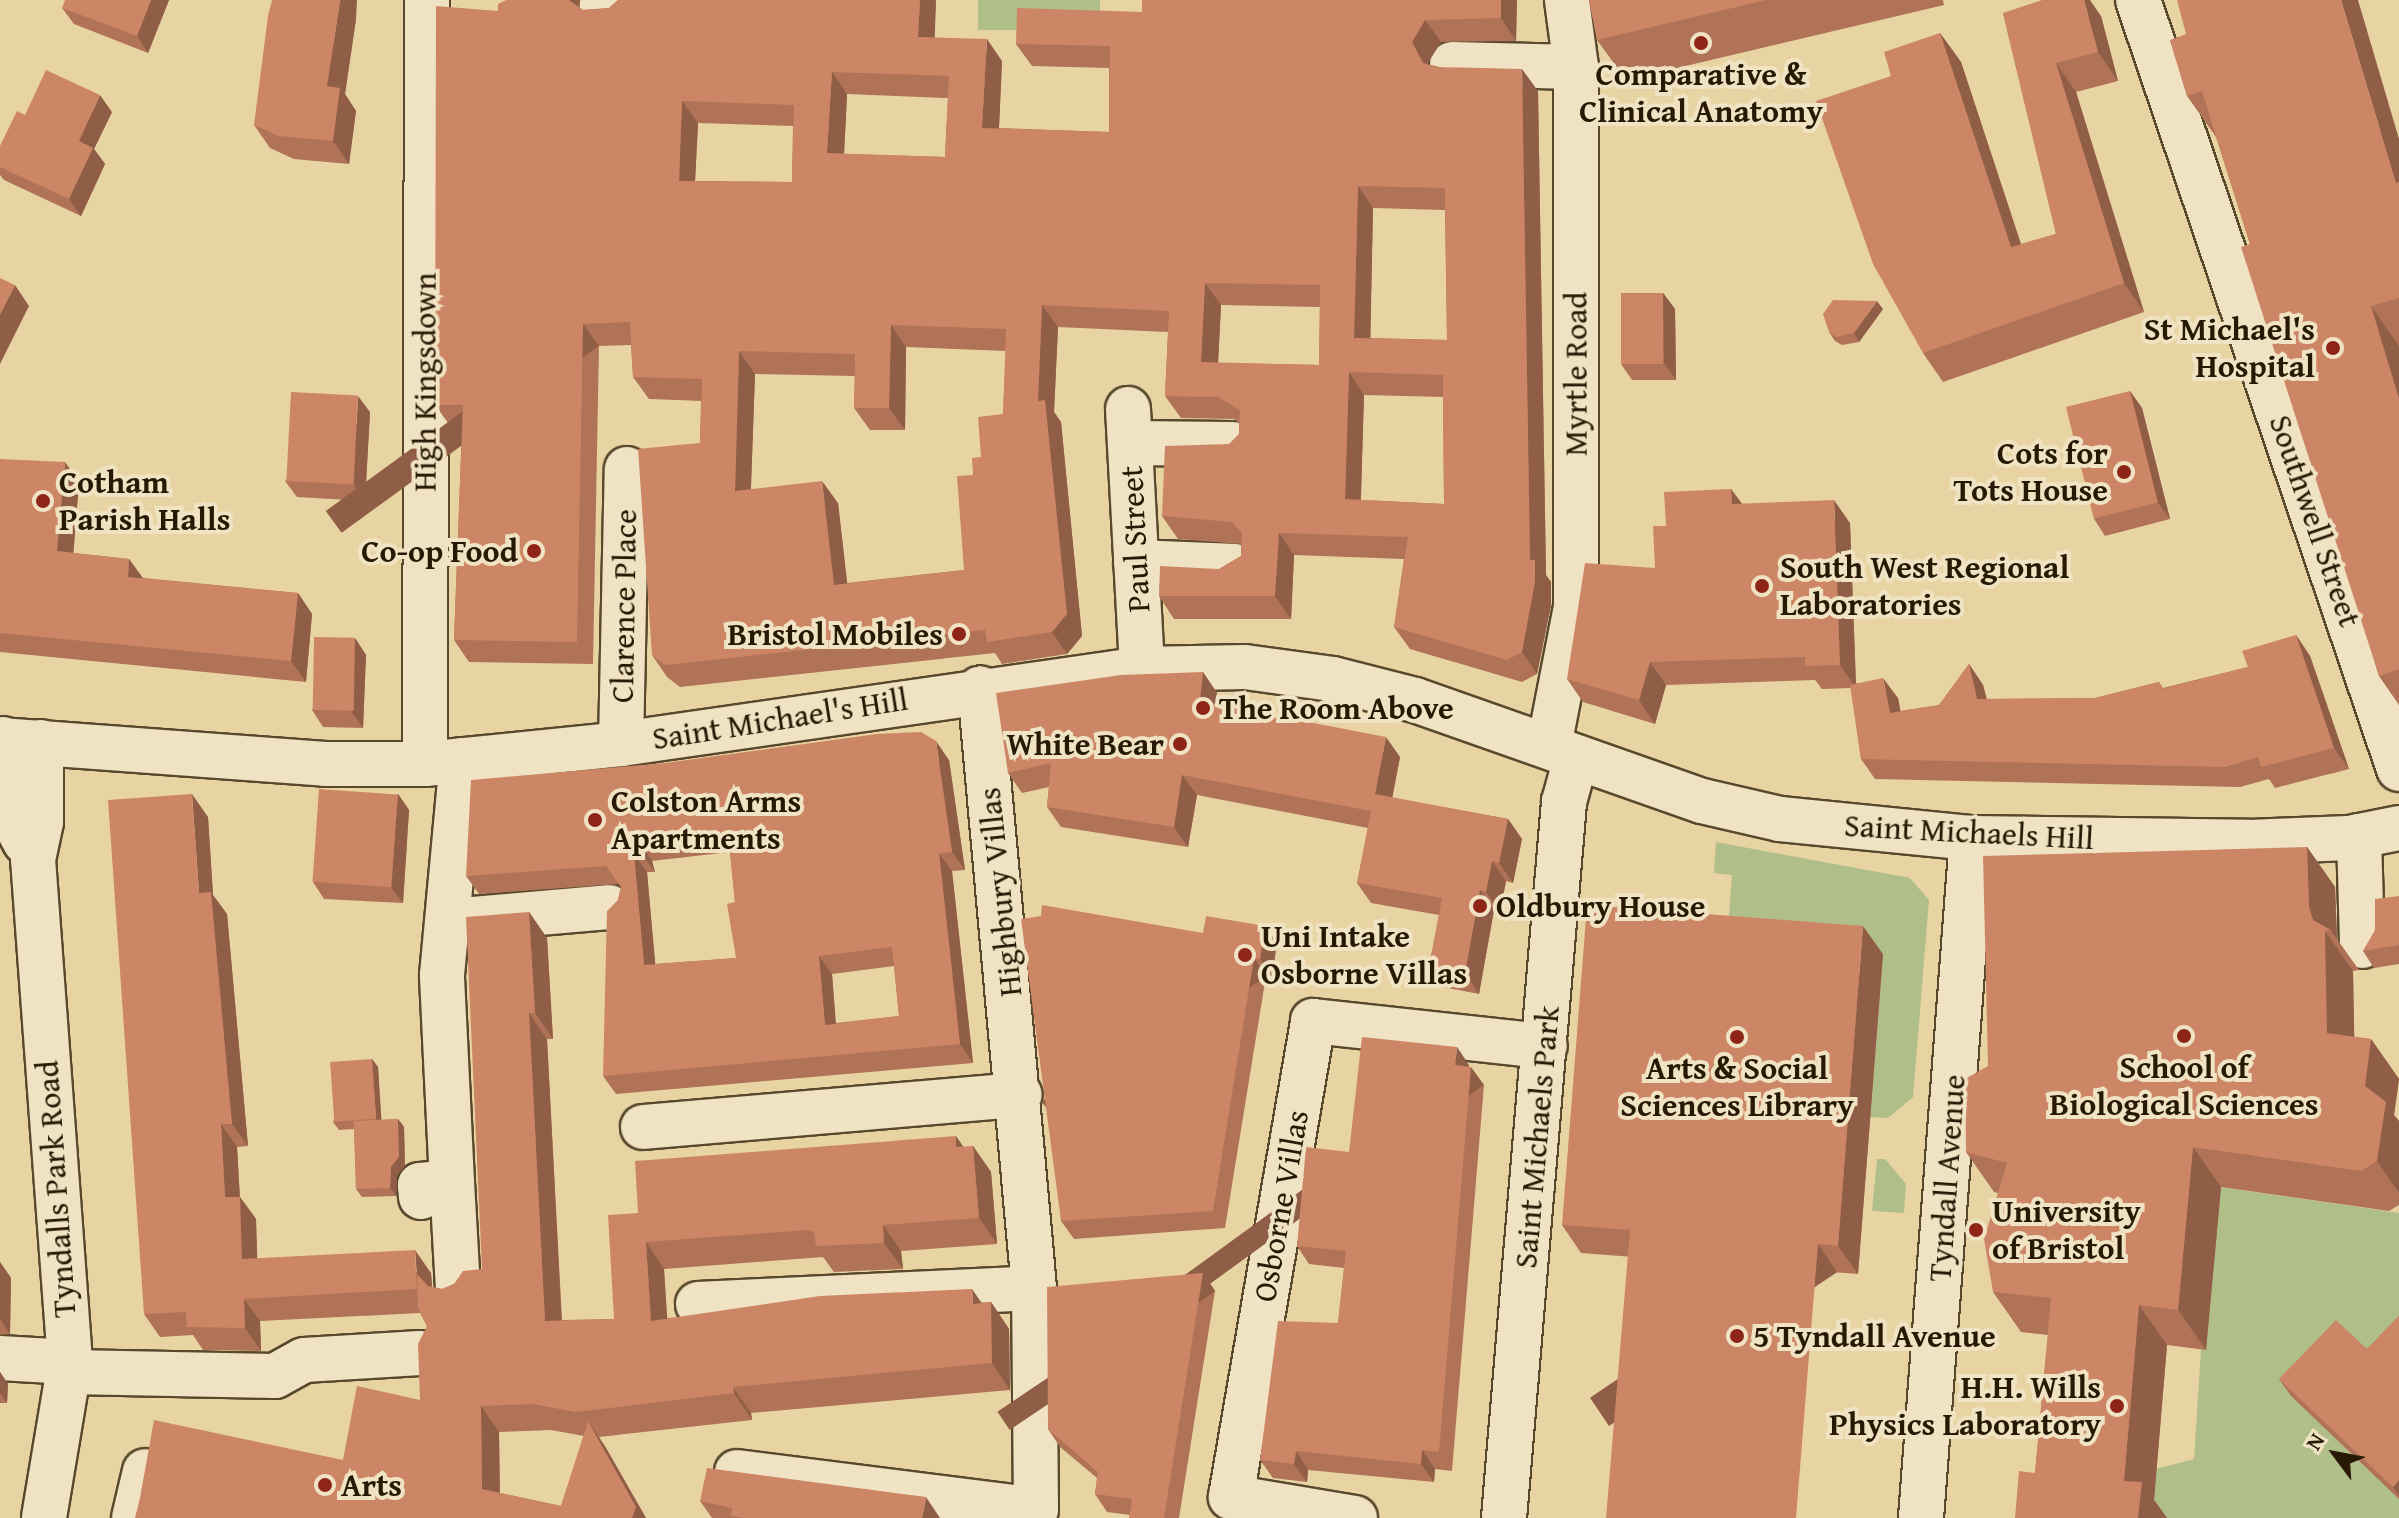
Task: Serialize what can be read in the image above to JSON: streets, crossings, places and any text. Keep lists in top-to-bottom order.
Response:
{
  "streets": {
    "street": [
      "Myrtle Road",
      "High Kingsdown",
      "Southwell Street",
      "Paul Street",
      "Clarence Place",
      "Saint Michael's Hill",
      "Saint Michaels Hill",
      "Highbury Villas",
      "Saint Michaels Park",
      "Tyndall Avenue",
      "Tyndalls Park Road",
      "Osborne Villas"
    ]
  },
  "crossings": [
    ["Myrtle Road", "Saint Michael's Hill"],
    ["Myrtle Road", "Saint Michaels Hill"],
    ["Myrtle Road", "Saint Michaels Park"],
    ["High Kingsdown", "Saint Michael's Hill"],
    ["Paul Street", "Saint Michael's Hill"],
    ["Clarence Place", "Saint Michael's Hill"],
    ["Saint Michael's Hill", "Saint Michaels Hill"],
    ["Saint Michael's Hill", "Highbury Villas"],
    ["Saint Michael's Hill", "Saint Michaels Park"],
    ["Saint Michael's Hill", "Tyndalls Park Road"],
    ["Saint Michaels Hill", "Saint Michaels Park"],
    ["Saint Michaels Hill", "Tyndall Avenue"],
    ["Saint Michaels Park", "Osborne Villas"]
  ],
  "places": [
    "Comparative & Clinical Anatomy",
    "St Michael's Hospital",
    "Cots for Tots House",
    "Cotham Parish Halls",
    "Co-op Food",
    "South West Regional Laboratories",
    "Bristol Mobiles",
    "The Room Above",
    "White Bear",
    "Colston Arms Apartments",
    "Oldbury House",
    "Uni Intake Osborne Villas",
    "School of Biological Sciences",
    "Arts & Social Sciences Library",
    "University of Bristol",
    "5 Tyndall Avenue",
    "H.H. Wills Physics Laboratory",
    "Arts"
  ],
  "north": "top left"
}
